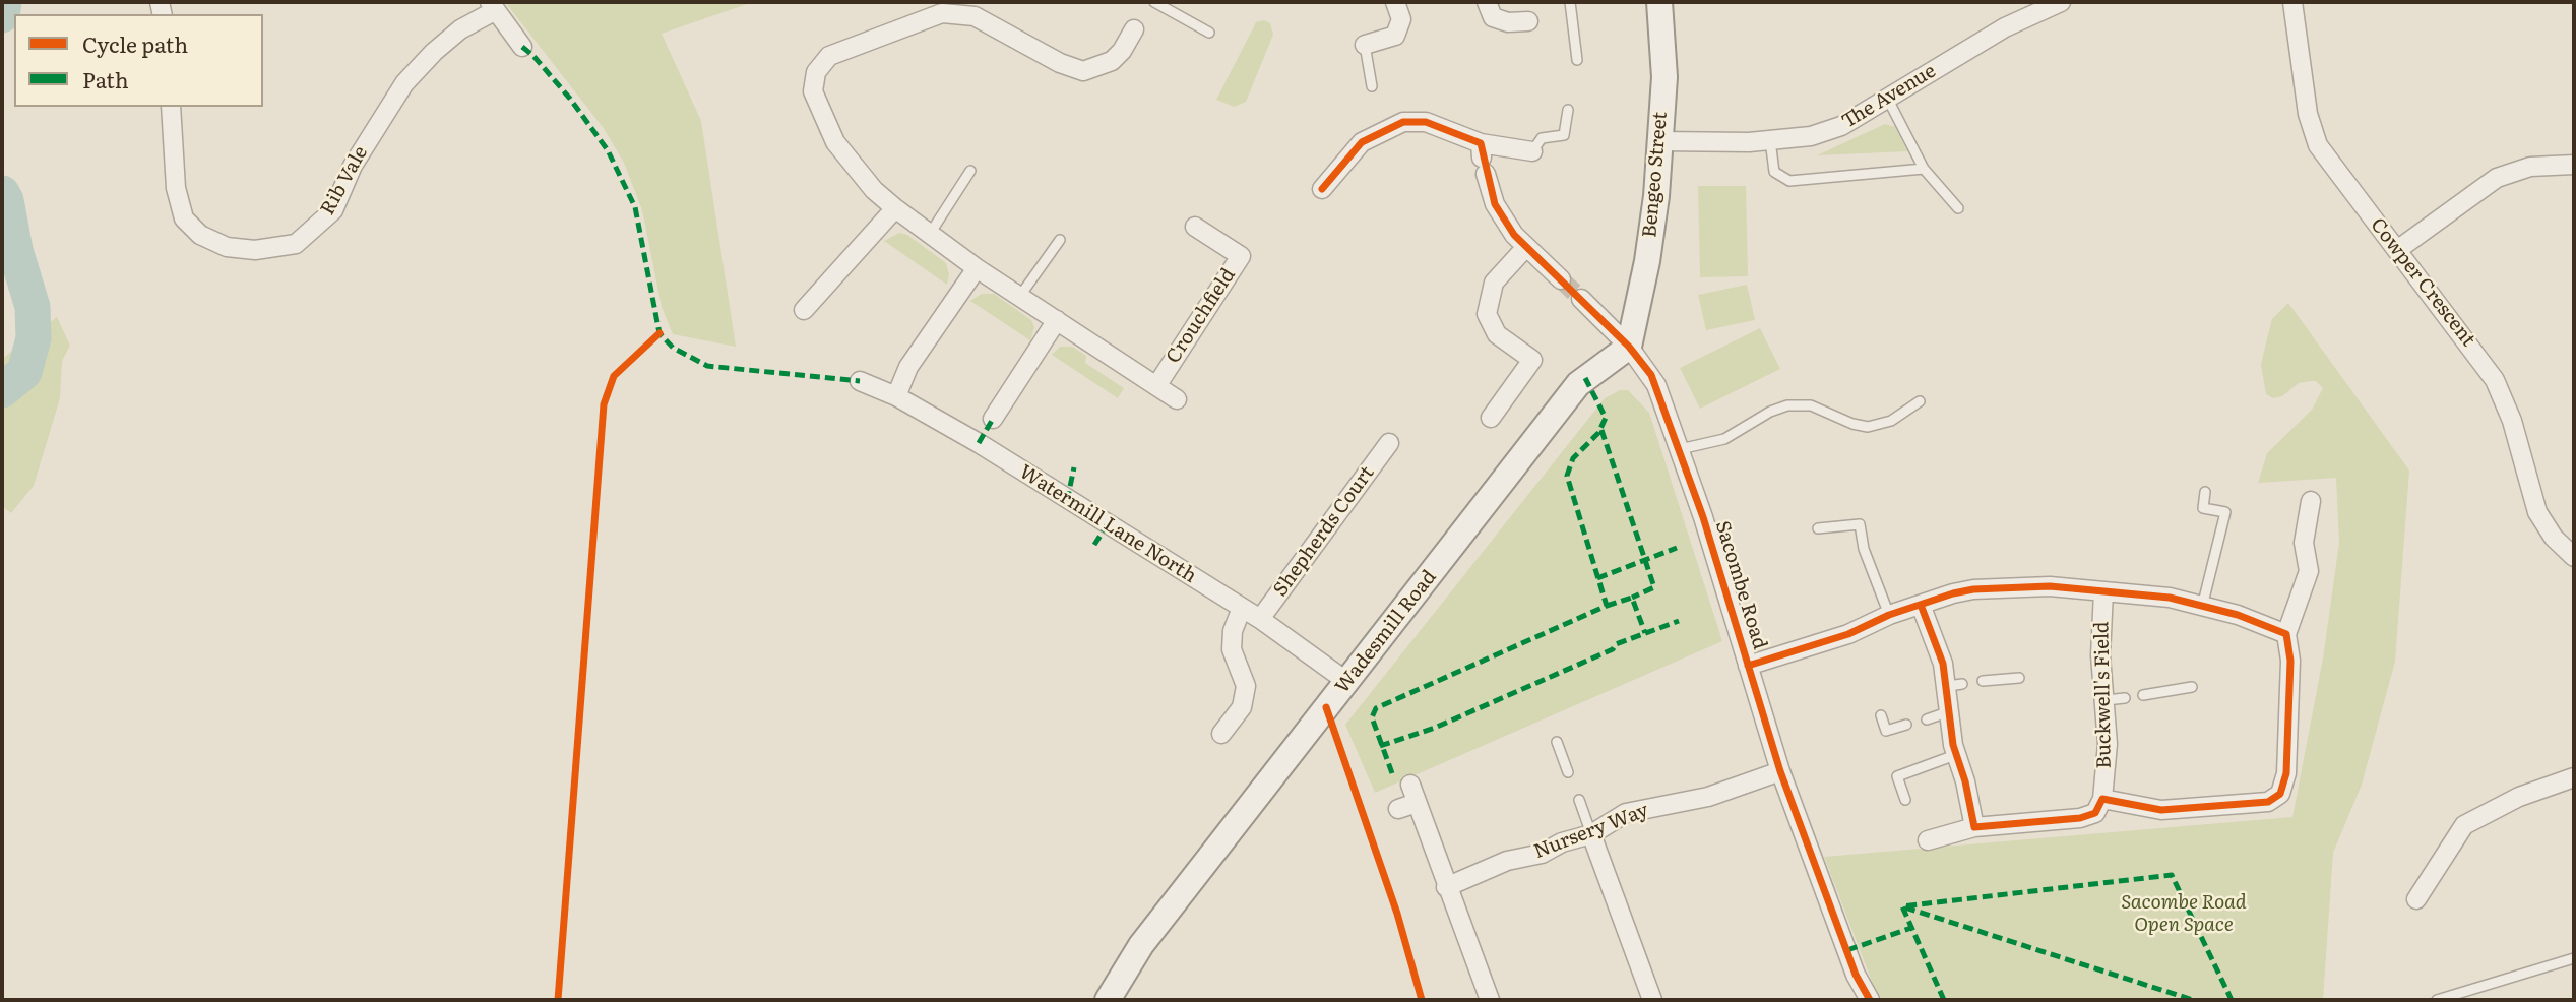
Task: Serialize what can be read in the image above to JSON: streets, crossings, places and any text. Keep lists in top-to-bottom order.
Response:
{
  "streets": {
    "main road": ["Bengeo Street", "Wadesmill Road"],
    "street": [
      "The Avenue",
      "Rib Vale",
      "Cowper Crescent",
      "Crouchfield",
      "Watermill Lane North",
      "Shepherds Court",
      "Sacombe Road",
      "Buckwell's Field",
      "Nursery Way"
    ]
  },
  "crossings": [
    ["The Avenue", "Bengeo Street"],
    ["Bengeo Street", "Sacombe Road"],
    ["Bengeo Street", "Wadesmill Road"],
    ["Watermill Lane North", "Shepherds Court"],
    ["Watermill Lane North", "Wadesmill Road"],
    ["Sacombe Road", "Wadesmill Road"],
    ["Sacombe Road", "Buckwell's Field"],
    ["Sacombe Road", "Nursery Way"]
  ],
  "parks": ["Sacombe Road Open Space"],
  "legend": ["Cycle path", "Path"]
}
